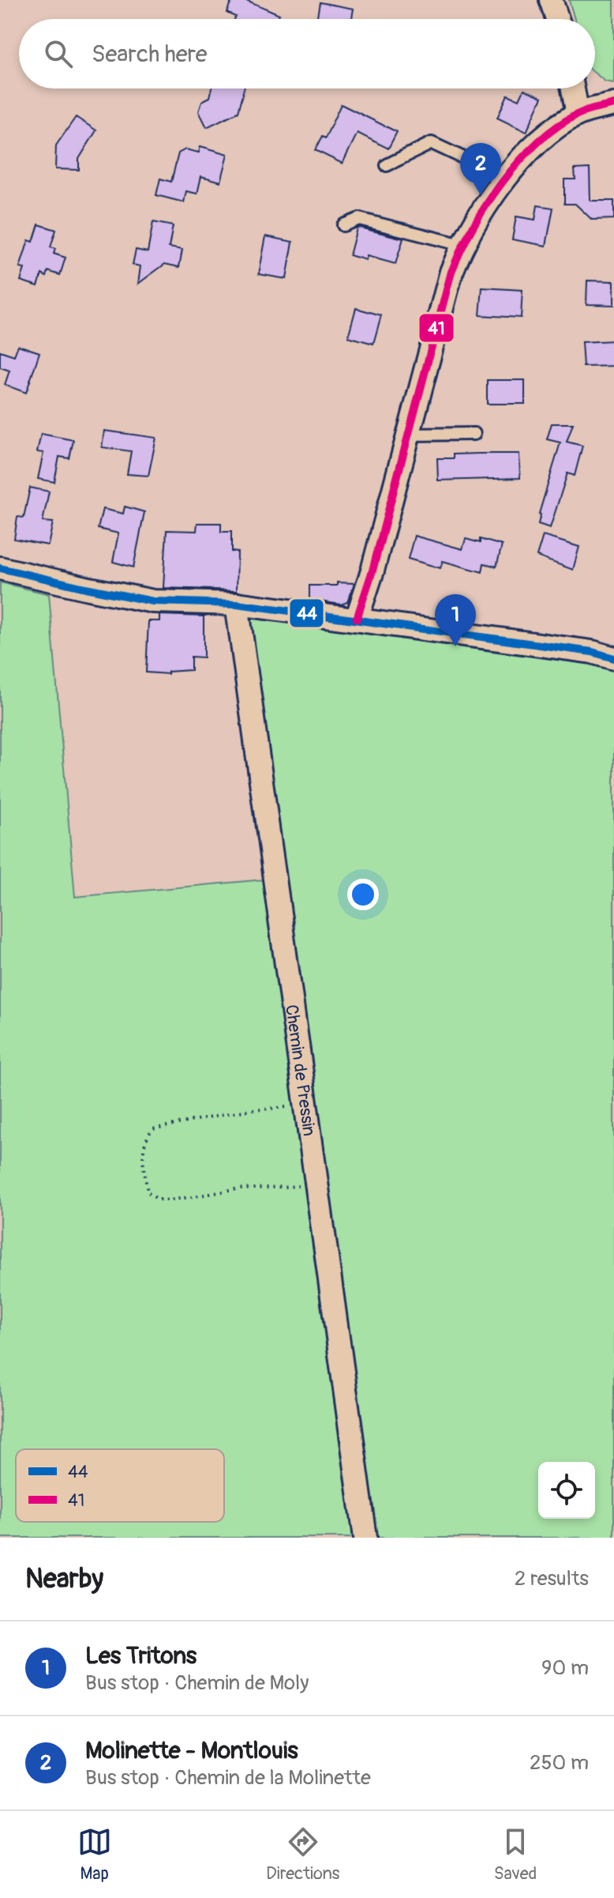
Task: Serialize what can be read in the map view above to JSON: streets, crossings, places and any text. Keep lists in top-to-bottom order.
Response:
{
  "streets": {
    "street": ["Chemin de Pressin"]
  },
  "lines": ["transit line 41", "transit line 44"],
  "legend": ["44", "41"],
  "page": {
    "search": "Search here",
    "pins": ["2", "1"],
    "heading": ["Nearby", "2 results"],
    "list": [
      {
        "mark": "1",
        "name": "Les Tritons",
        "note": "Bus stop · Chemin de Moly",
        "value": "90 m"
      },
      {
        "mark": "2",
        "name": "Molinette - Montlouis",
        "note": "Bus stop · Chemin de la Molinette",
        "value": "250 m"
      }
    ],
    "nav": ["Map", "Directions", "Saved"]
  }
}
